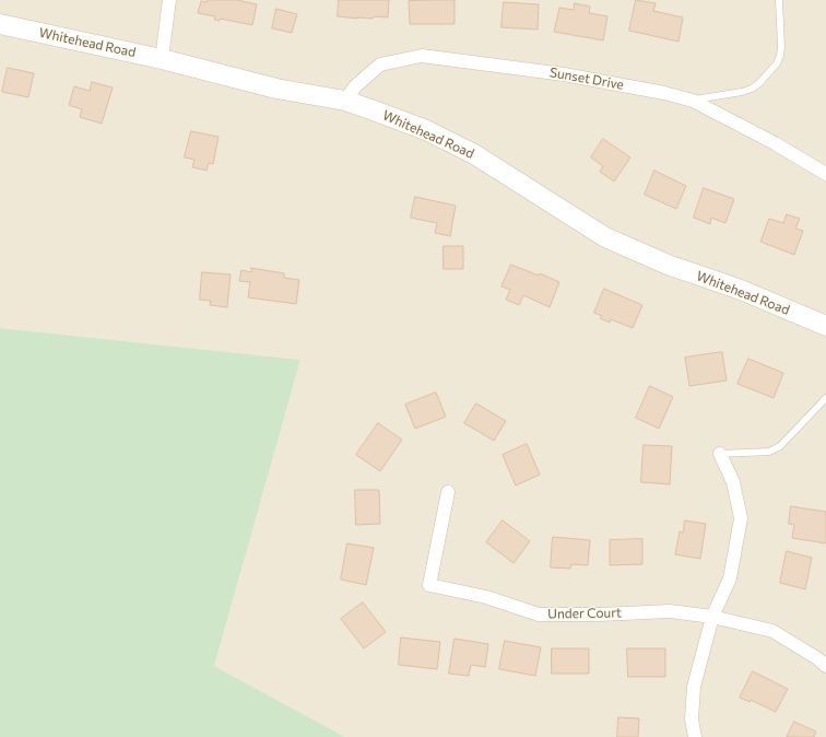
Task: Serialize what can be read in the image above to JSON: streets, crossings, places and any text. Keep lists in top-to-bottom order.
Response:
{
  "streets": {
    "street": ["Whitehead Road", "Sunset Drive", "Under Court"]
  },
  "crossings": [
    ["Whitehead Road", "Sunset Drive"]
  ]
}
